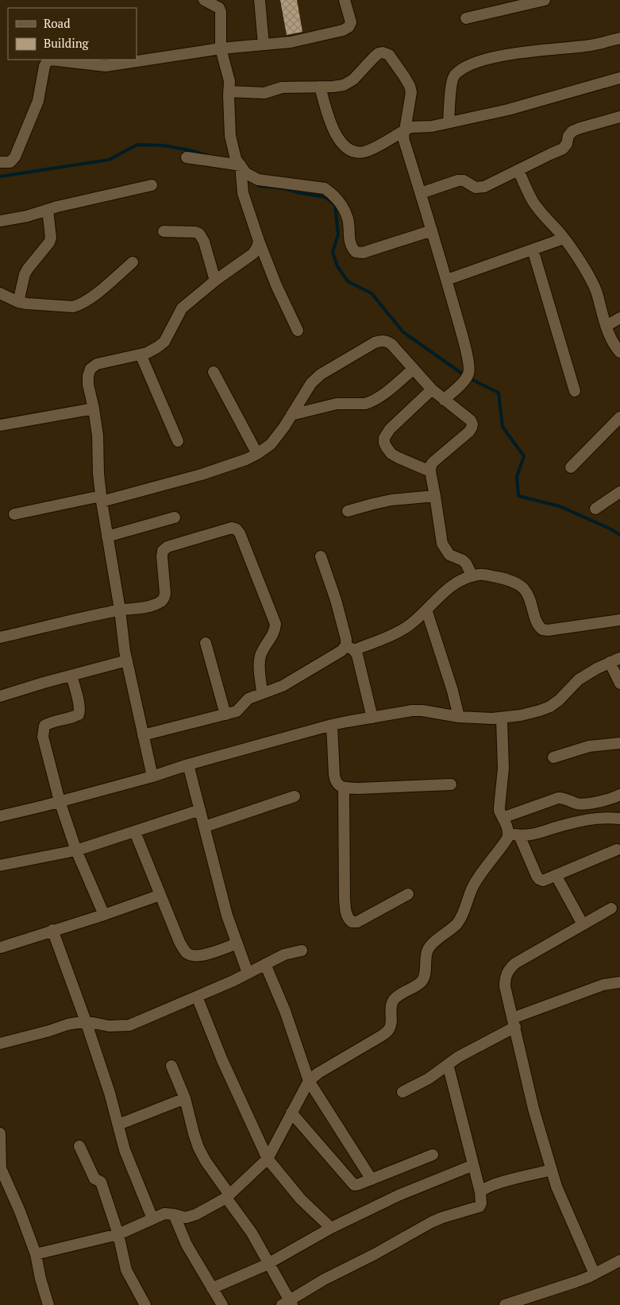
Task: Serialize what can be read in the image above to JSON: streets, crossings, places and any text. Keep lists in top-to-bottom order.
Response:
{
  "legend": ["Road", "Building"]
}
